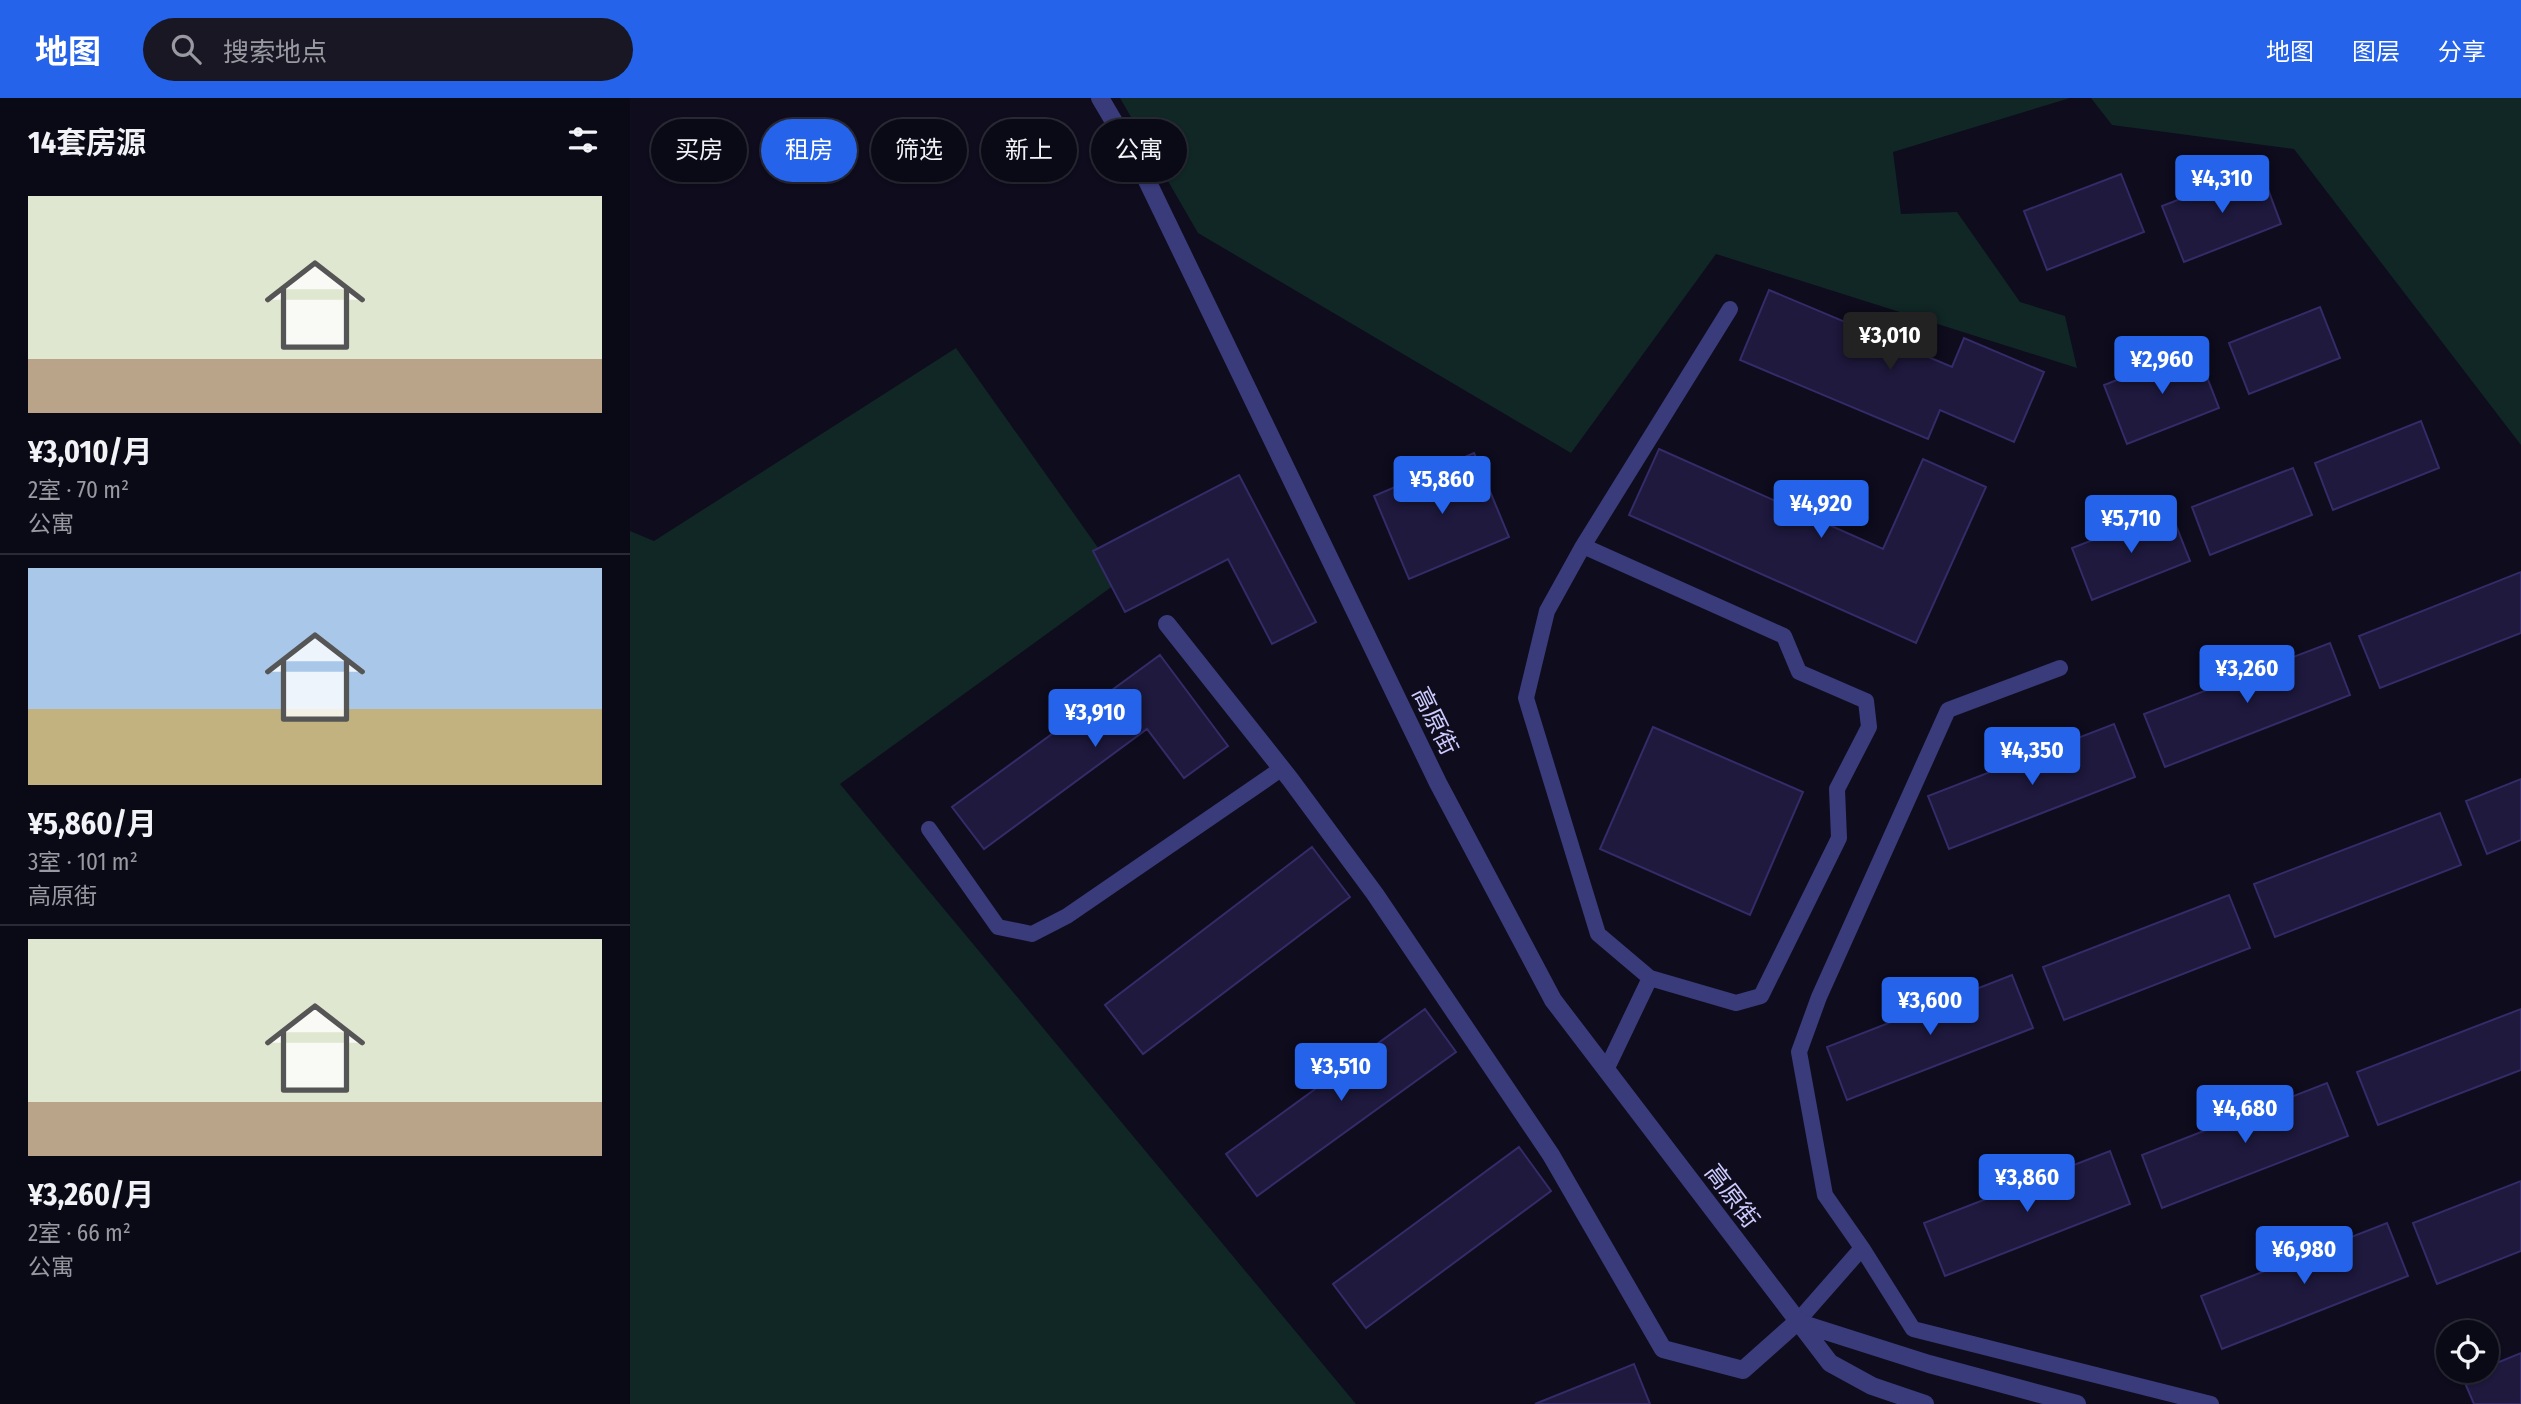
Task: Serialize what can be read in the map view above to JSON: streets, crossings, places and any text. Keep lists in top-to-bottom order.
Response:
{
  "streets": {
    "street": ["高原街"]
  },
  "page": {
    "header": "地图",
    "search": "搜索地点",
    "nav": ["地图", "图层", "分享"],
    "heading": "14套房源",
    "chip": [
      "买房",
      "租房",
      "筛选",
      "新上",
      "公寓"
    ],
    "price": [
      "¥4,310",
      "¥3,010",
      "¥2,960",
      "¥5,860",
      "¥4,920",
      "¥5,710",
      "¥3,260",
      "¥3,910",
      "¥4,350",
      "¥3,600",
      "¥3,510",
      "¥4,680",
      "¥3,860",
      "¥6,980"
    ],
    "list": [
      {
        "name": "¥3,010/月",
        "note": "2室 · 70 m² · 公寓"
      },
      {
        "name": "¥5,860/月",
        "note": "3室 · 101 m² · 高原街"
      },
      {
        "name": "¥3,260/月",
        "note": "2室 · 66 m² · 公寓"
      }
    ]
  }
}
